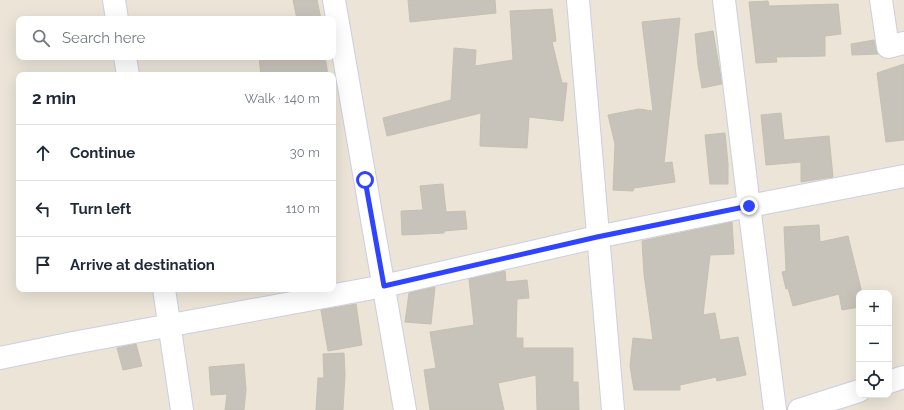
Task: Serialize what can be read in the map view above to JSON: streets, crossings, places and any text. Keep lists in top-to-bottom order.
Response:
{
  "page": {
    "search": "Search here",
    "heading": ["2 min", "Walk · 140 m"],
    "list": [
      ["Continue", "30 m"],
      ["Turn left", "110 m"],
      "Arrive at destination"
    ],
    "map_buttons": ["+", "−"]
  }
}
